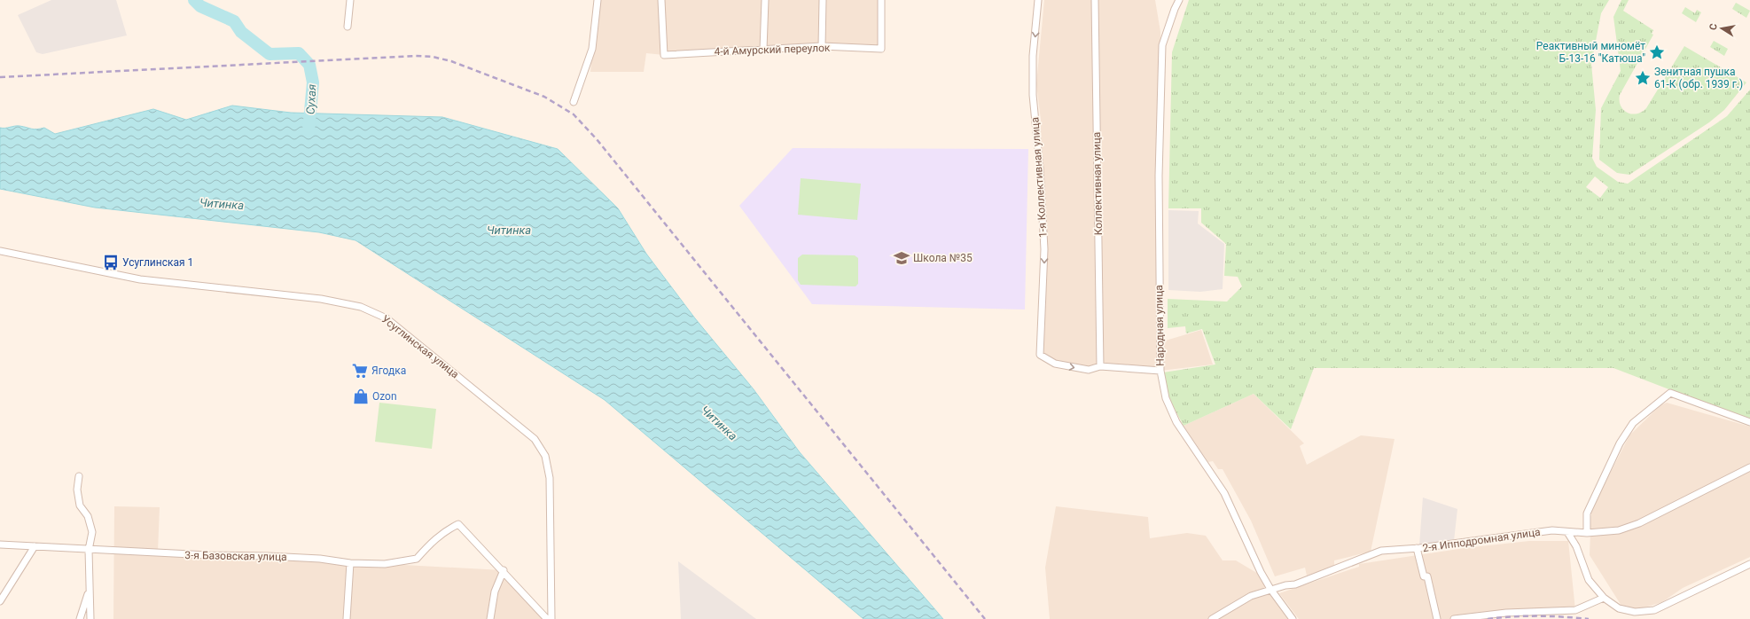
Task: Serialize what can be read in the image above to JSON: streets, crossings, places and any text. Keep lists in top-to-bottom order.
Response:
{
  "streets": {
    "street": [
      "4-й Амурский переулок",
      "1-я Коллективная улица",
      "Коллективная улица",
      "Народная улица",
      "Усуглинская улица",
      "2-я Ипподромная улица",
      "3-я Базовская улица"
    ]
  },
  "crossings": [
    ["1-я Коллективная улица", "Коллективная улица"],
    ["Народная улица", "2-я Ипподромная улица"]
  ],
  "one_way": ["1-я Коллективная улица"],
  "water": ["Сухая", "Читинка"],
  "places": {
    "place": ["Реактивный миномёт Б-13-16 \"Катюша\"", "Зенитная пушка 61-К (обр. 1939 г.)"],
    "school or university": ["Школа №35"],
    "bus stop": ["Усуглинская 1"],
    "supermarket": ["Ягодка"],
    "shop": ["Ozon"]
  },
  "north": "left"
}
